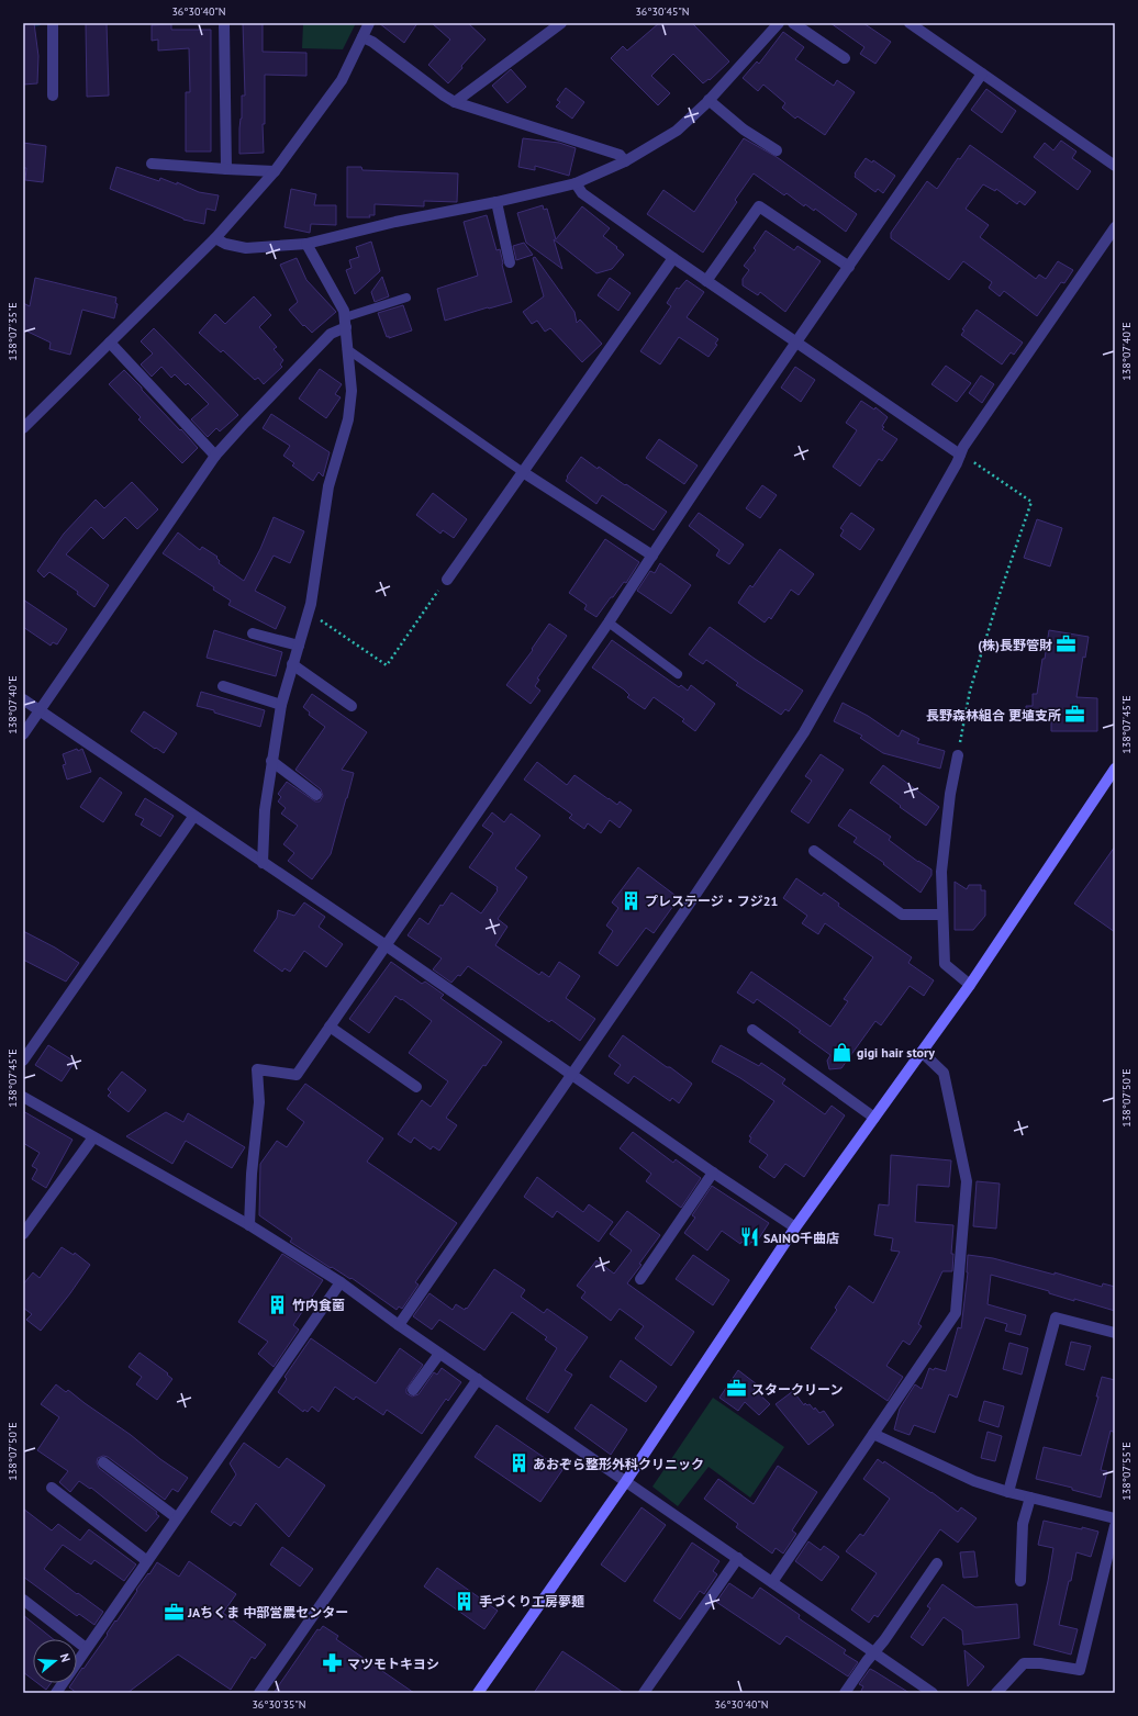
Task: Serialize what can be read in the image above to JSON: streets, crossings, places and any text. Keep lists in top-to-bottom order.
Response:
{
  "places": {
    "office": [
      "(株)長野管財",
      "長野森林組合 更埴支所",
      "スタークリーン",
      "JAちくま 中部営農センター"
    ],
    "building": [
      "プレステージ・フジ21",
      "竹内食菌",
      "あおぞら整形外科クリニック",
      "手づくり工房夢麺"
    ],
    "shop": ["gigi hair story"],
    "restaurant": ["SAINO千曲店"],
    "pharmacy": ["マツモトキヨシ"]
  },
  "north": "right",
  "coordinates": [
    "36°30'40\"N",
    "36°30'45\"N",
    "138°07'35\"E",
    "138°07'40\"E",
    "138°07'45\"E",
    "138°07'50\"E",
    "138°07'55\"E",
    "36°30'35\"N"
  ]
}
